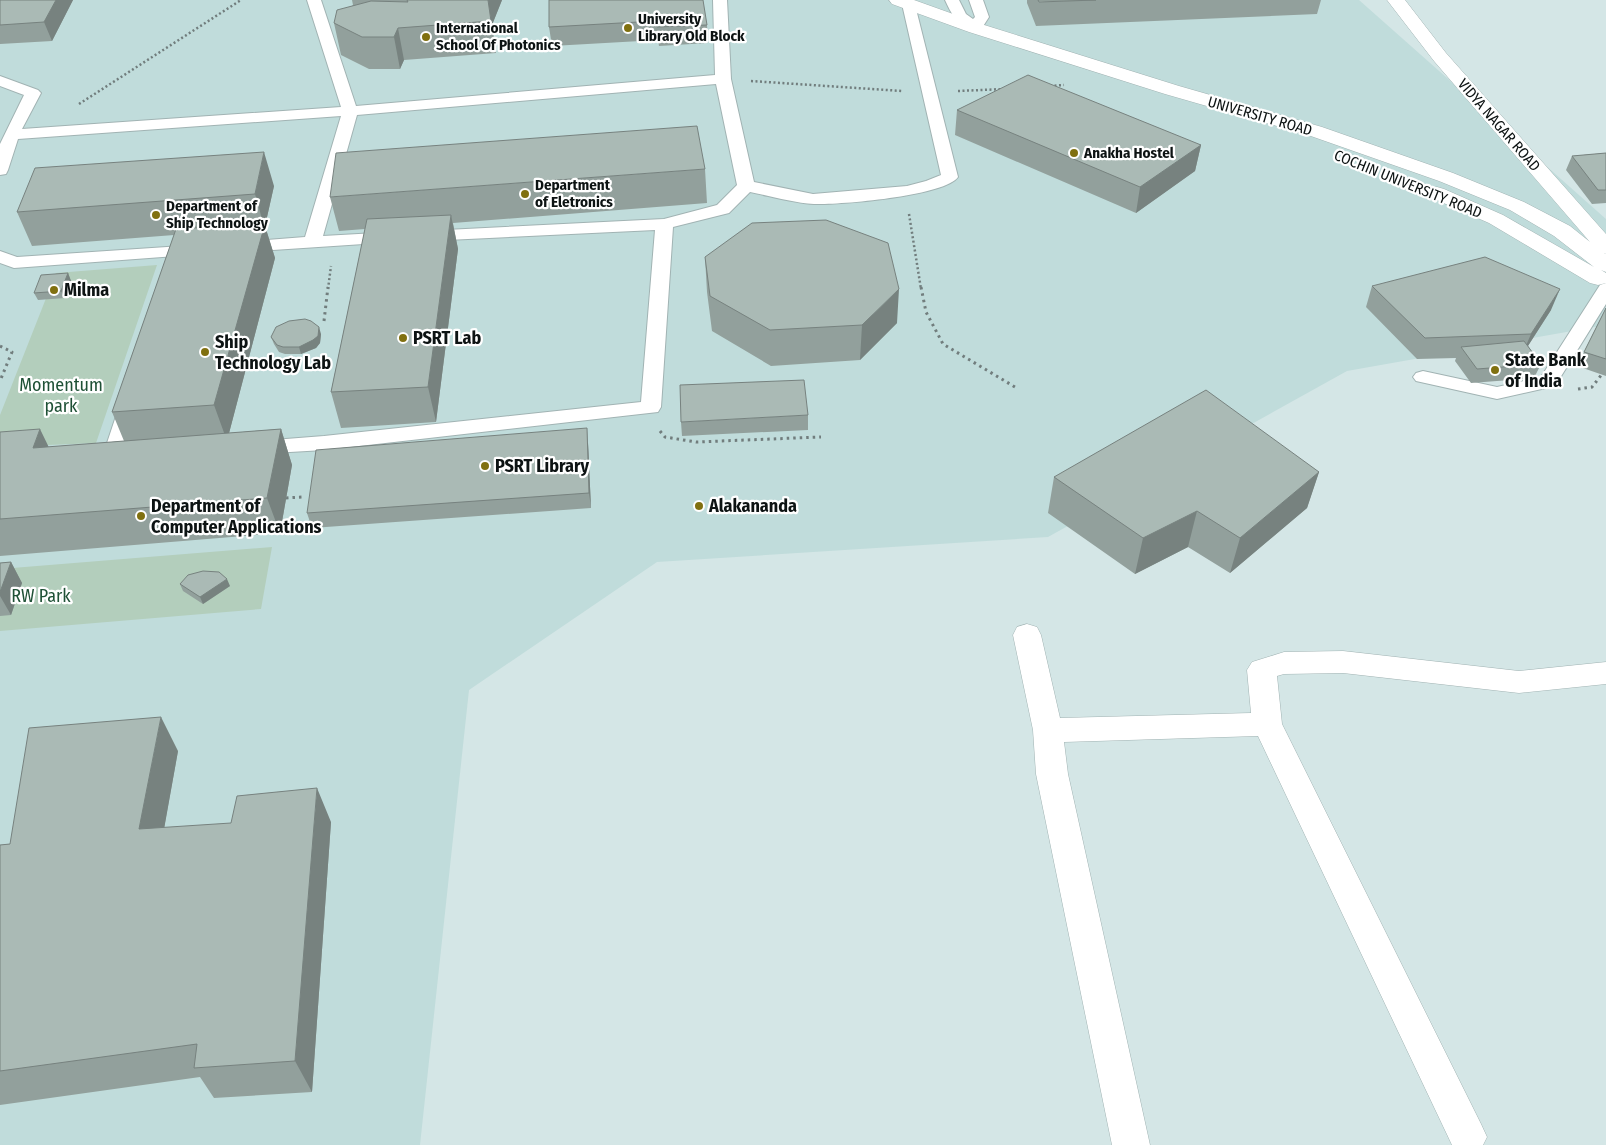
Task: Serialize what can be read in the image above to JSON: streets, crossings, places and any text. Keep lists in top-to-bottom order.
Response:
{
  "streets": {
    "street": ["UNIVERSITY ROAD", "VIDYA NAGAR ROAD", "COCHIN UNIVERSITY ROAD"]
  },
  "crossings": [
    ["UNIVERSITY ROAD", "COCHIN UNIVERSITY ROAD"]
  ],
  "parks": ["Momentum park", "RW Park"],
  "places": [
    "University Library Old Block",
    "International School Of Photonics",
    "Anakha Hostel",
    "Department of Eletronics",
    "Department of Ship Technology",
    "Milma",
    "PSRT Lab",
    "Ship Technology Lab",
    "State Bank of India",
    "PSRT Library",
    "Alakananda",
    "Department of Computer Applications"
  ]
}
